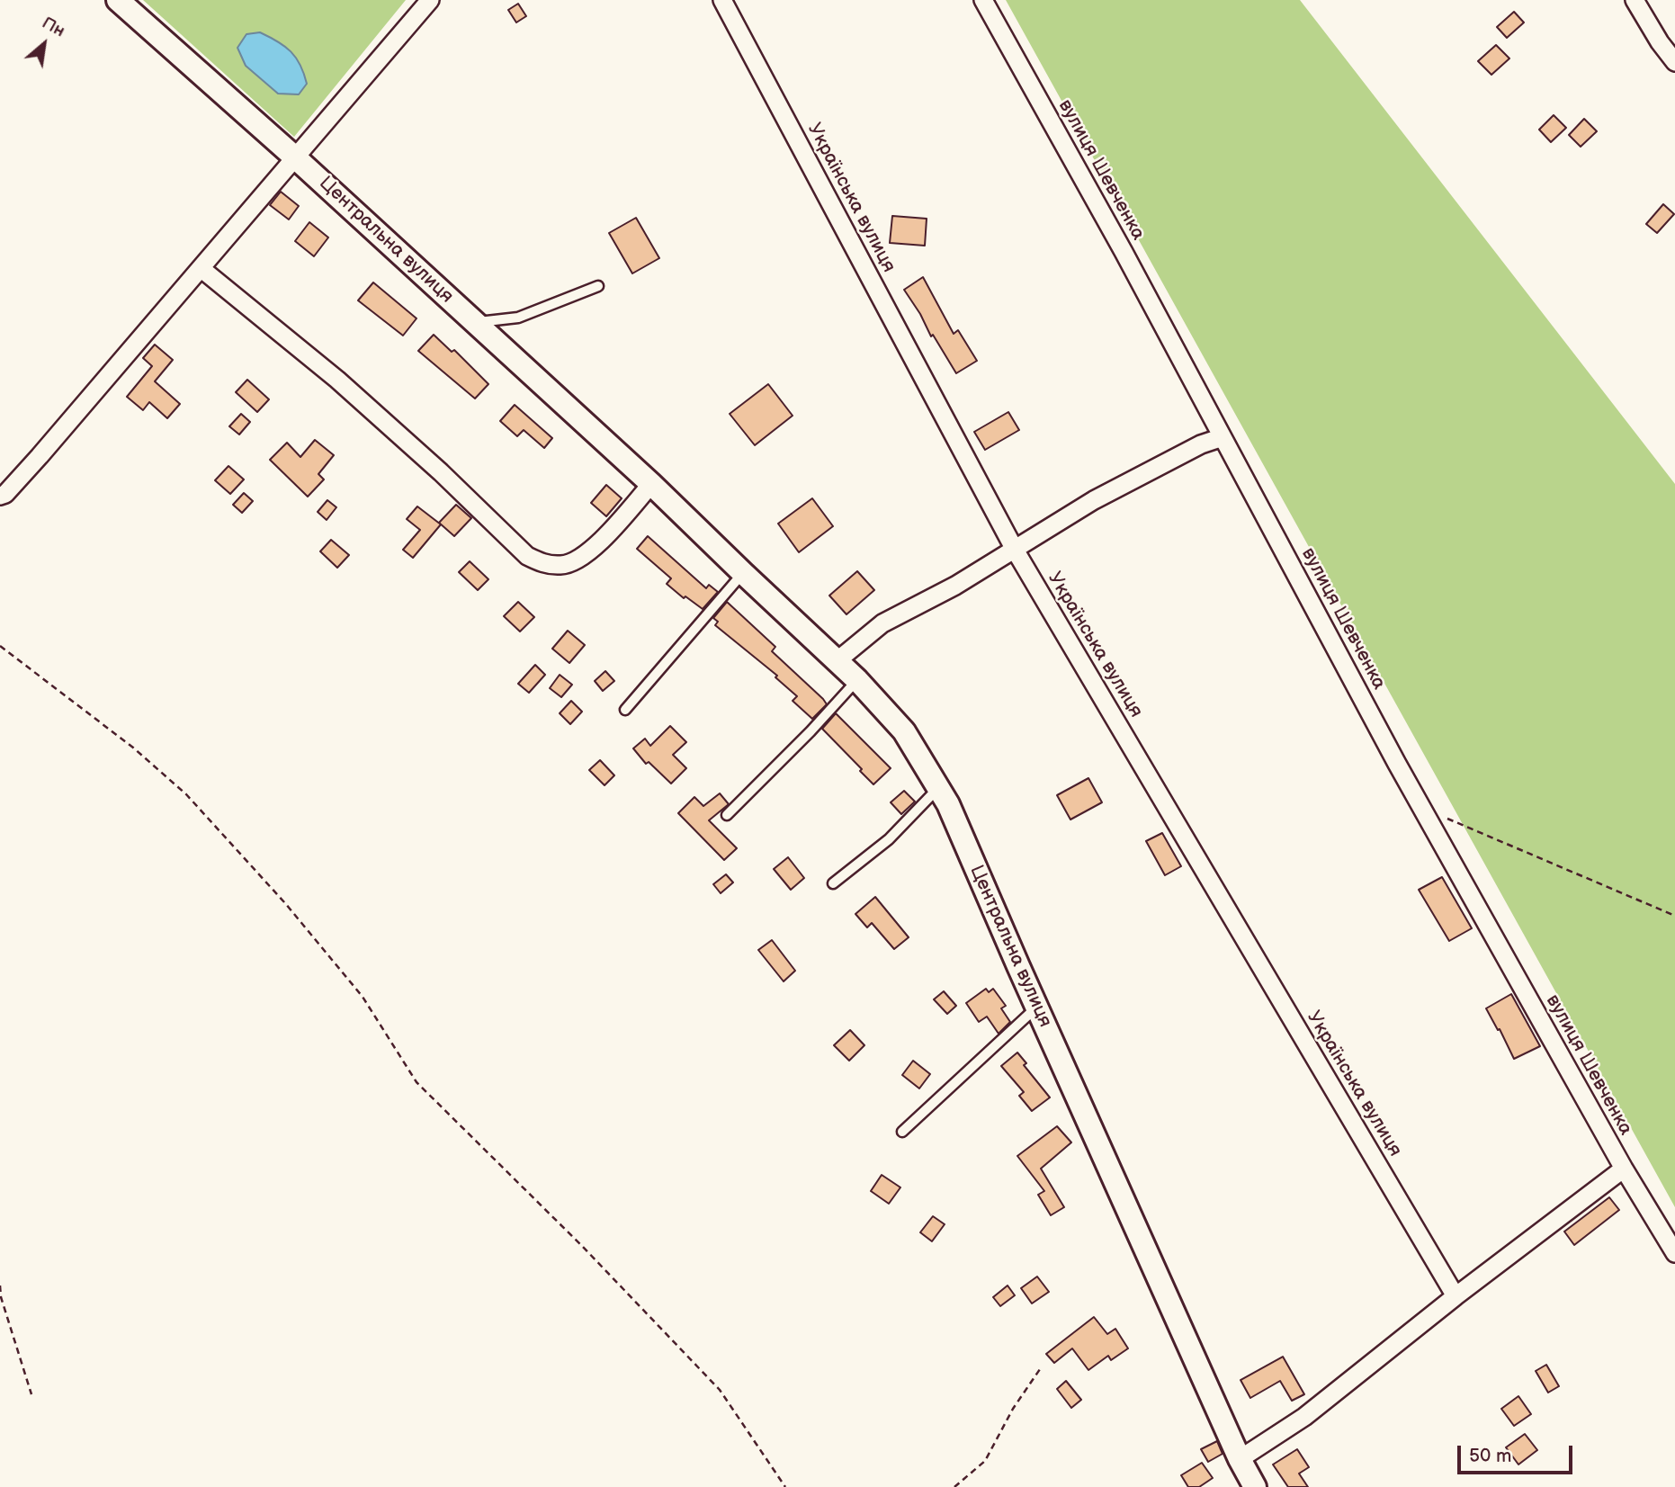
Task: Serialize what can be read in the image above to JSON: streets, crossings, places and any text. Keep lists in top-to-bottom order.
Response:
{
  "streets": {
    "street": ["вулиця Шевченка", "Українська вулиця", "Центральна вулиця"]
  },
  "scale_bar": "50 m",
  "north": "top right"
}
